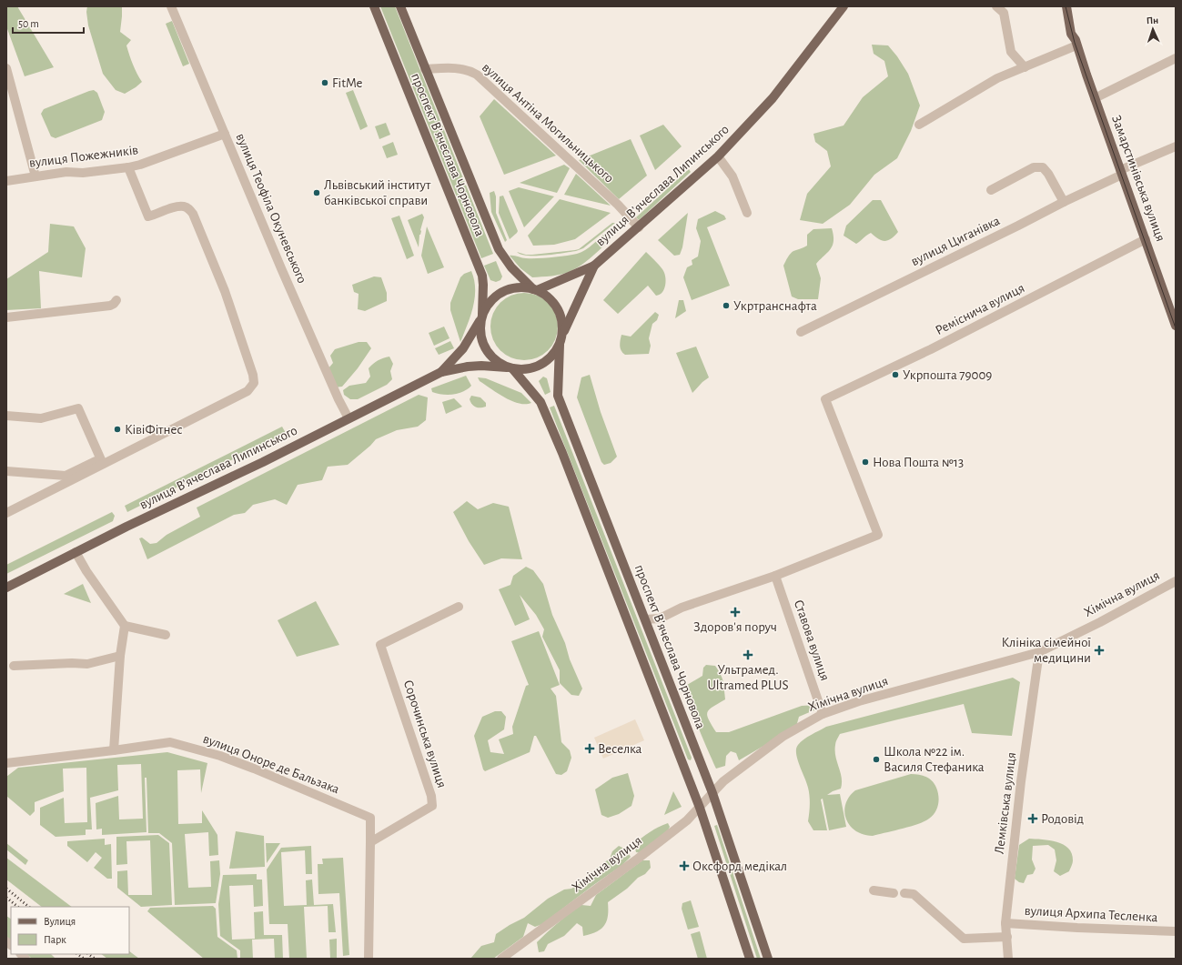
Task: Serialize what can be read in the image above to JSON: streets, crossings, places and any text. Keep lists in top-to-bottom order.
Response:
{
  "streets": {
    "main road": ["проспект Вʼячеслава Чорновола", "Замарстинівська вулиця", "вулиця Вʼячеслава Липинського"],
    "street": [
      "вулиця Антіна Могильницького",
      "вулиця Пожежників",
      "вулиця Теофіла Окуневського",
      "вулиця Циганівка",
      "Реміснича вулиця",
      "Хімічна вулиця",
      "Ставова вулиця",
      "Сорочинська вулиця",
      "вулиця Оноре де Бальзака",
      "Лемківська вулиця",
      "вулиця Архипа Тесленка"
    ]
  },
  "crossings": [
    ["вулиця Антіна Могильницького", "проспект Вʼячеслава Чорновола"],
    ["вулиця Антіна Могильницького", "вулиця Вʼячеслава Липинського"],
    ["проспект Вʼячеслава Чорновола", "вулиця Вʼячеслава Липинського"],
    ["проспект Вʼячеслава Чорновола", "Хімічна вулиця"],
    ["вулиця Пожежників", "вулиця Теофіла Окуневського"],
    ["Замарстинівська вулиця", "вулиця Циганівка"],
    ["Замарстинівська вулиця", "Реміснича вулиця"],
    ["вулиця Вʼячеслава Липинського", "вулиця Теофіла Окуневського"],
    ["Реміснича вулиця", "Ставова вулиця"],
    ["Хімічна вулиця", "Ставова вулиця"],
    ["Хімічна вулиця", "Лемківська вулиця"],
    ["Сорочинська вулиця", "вулиця Оноре де Бальзака"],
    ["Лемківська вулиця", "вулиця Архипа Тесленка"]
  ],
  "places": {
    "other": [
      "FitMe",
      "Львівський інститут банківської справи",
      "Укртранснафта",
      "Укрпошта 79009",
      "КівіФітнес",
      "Нова Пошта №13",
      "Школа №22 ім. Василя Стефаника"
    ],
    "health": [
      "Здоров'я поруч",
      "Клініка сімейної медицини",
      "Ультрамед. Ultramed PLUS",
      "Веселка",
      "Родовід",
      "Оксфорд медікал"
    ]
  },
  "legend": ["Вулиця", "Парк"],
  "scale_bar": "50 m",
  "north": "top"
}
